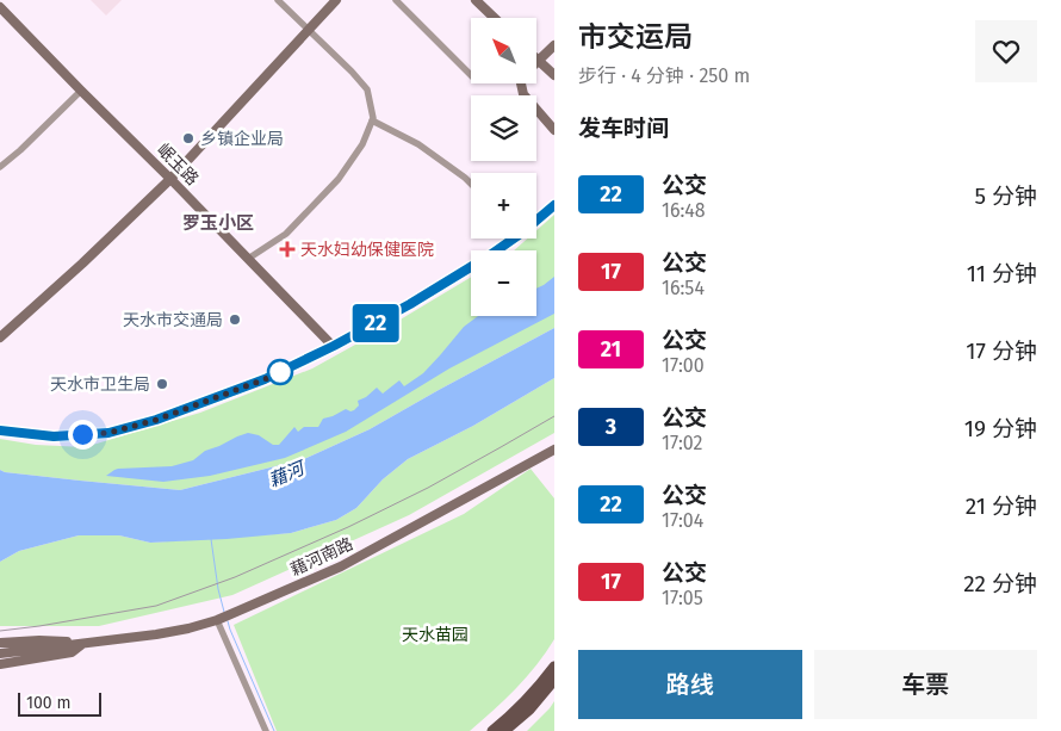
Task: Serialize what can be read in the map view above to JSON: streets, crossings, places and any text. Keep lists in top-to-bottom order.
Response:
{
  "streets": {
    "main road": ["岷玉路", "藉河南路"]
  },
  "districts": ["罗玉小区"],
  "water": ["藉河"],
  "parks": ["天水苗园"],
  "places": {
    "other": ["乡镇企业局", "天水市交通局", "天水市卫生局"],
    "health": ["天水妇幼保健医院"]
  },
  "lines": ["bus line 22"],
  "scale_bar": "100 m",
  "north": "top left",
  "page": {
    "on_map": "22",
    "heading": [
      ["市交运局", "步行 · 4 分钟 · 250 m"],
      "发车时间"
    ],
    "map_buttons": ["+", "−"],
    "list": [
      {
        "mark": "22",
        "name": "公交",
        "note": "16:48",
        "value": "5 分钟"
      },
      {
        "mark": "17",
        "name": "公交",
        "note": "16:54",
        "value": "11 分钟"
      },
      {
        "mark": "21",
        "name": "公交",
        "note": "17:00",
        "value": "17 分钟"
      },
      {
        "mark": "3",
        "name": "公交",
        "note": "17:02",
        "value": "19 分钟"
      },
      {
        "mark": "22",
        "name": "公交",
        "note": "17:04",
        "value": "21 分钟"
      },
      {
        "mark": "17",
        "name": "公交",
        "note": "17:05",
        "value": "22 分钟"
      }
    ],
    "buttons": ["路线", "车票"],
    "scale": "100 m"
  }
}
